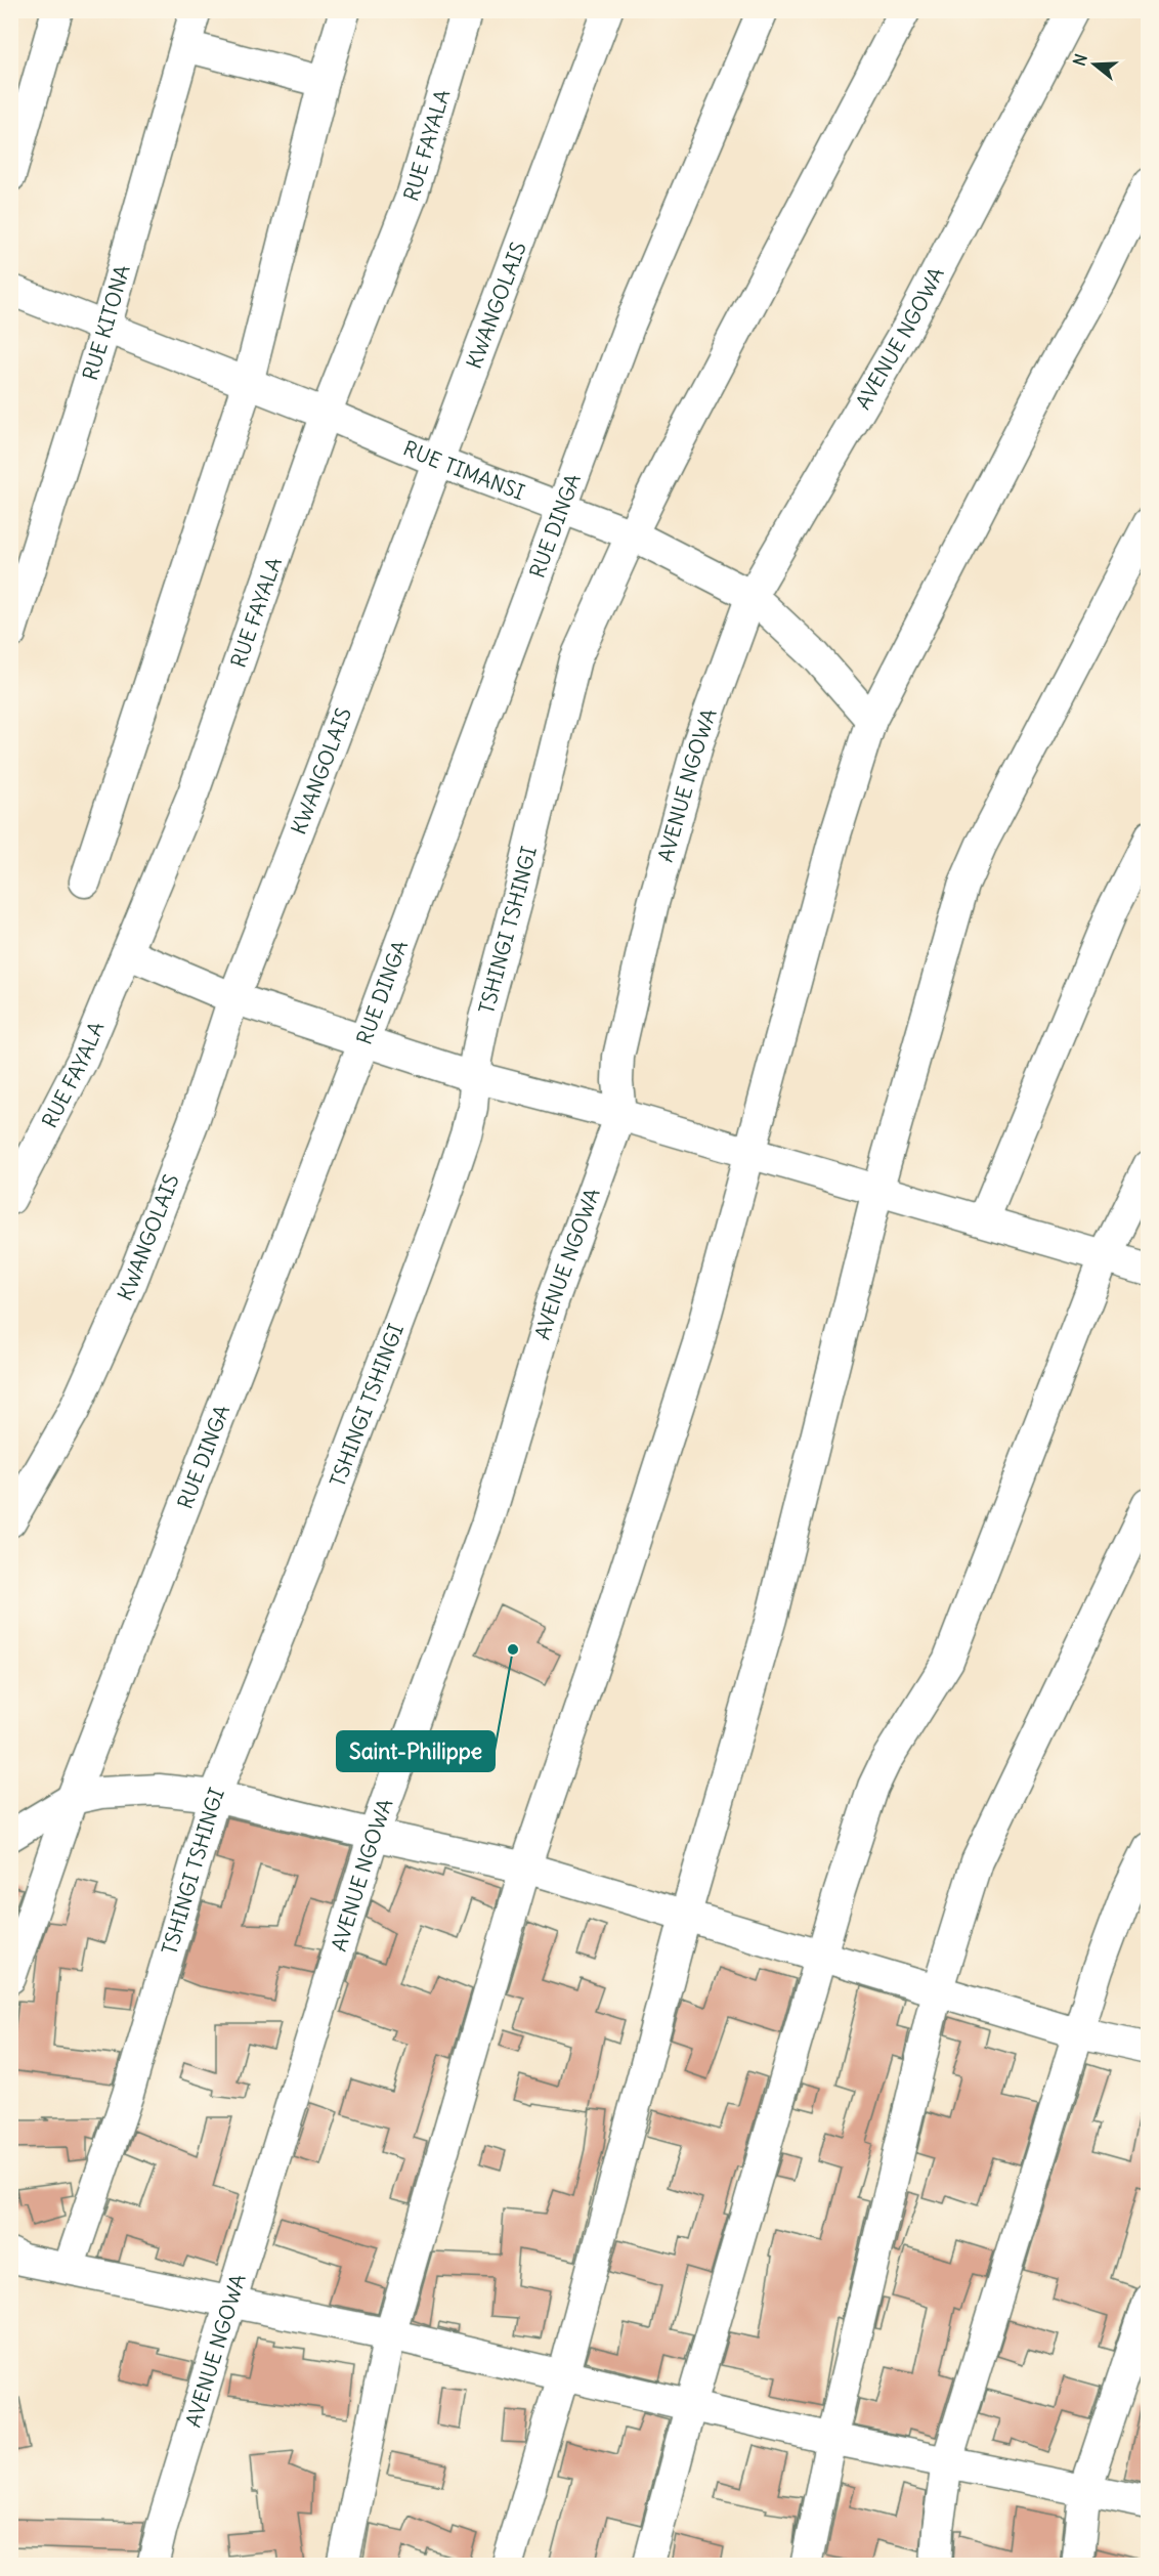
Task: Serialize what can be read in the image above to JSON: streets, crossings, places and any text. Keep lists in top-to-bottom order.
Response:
{
  "streets": {
    "street": [
      "RUE FAYALA",
      "KWANGOLAIS",
      "RUE KITONA",
      "AVENUE NGOWA",
      "RUE TIMANSI",
      "RUE DINGA",
      "TSHINGI TSHINGI"
    ]
  },
  "crossings": [
    ["RUE FAYALA", "RUE TIMANSI"],
    ["KWANGOLAIS", "RUE TIMANSI"],
    ["RUE KITONA", "RUE TIMANSI"],
    ["AVENUE NGOWA", "RUE TIMANSI"],
    ["RUE TIMANSI", "RUE DINGA"],
    ["RUE TIMANSI", "TSHINGI TSHINGI"]
  ],
  "places": ["Saint-Philippe"],
  "north": "left"
}
